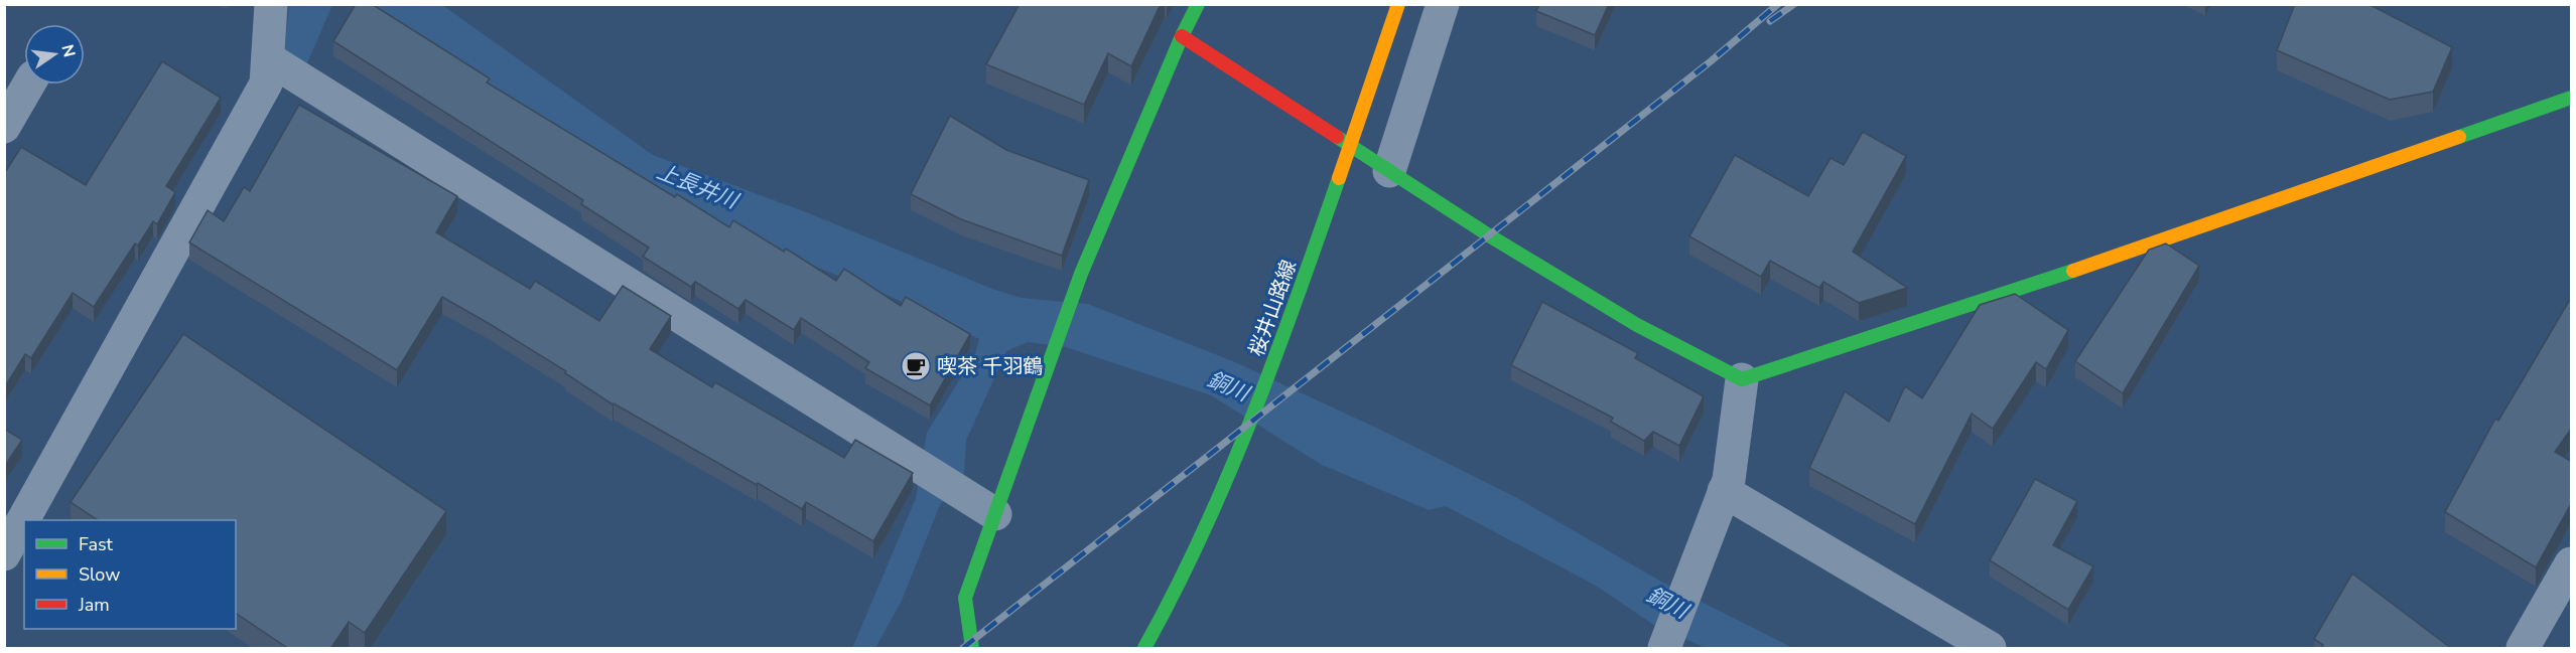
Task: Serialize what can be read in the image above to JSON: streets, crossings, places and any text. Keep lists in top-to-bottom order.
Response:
{
  "streets": {
    "street": ["桜井山路線"]
  },
  "water": ["上長井川", "銅川"],
  "places": {
    "cafe": ["喫茶 千羽鶴"]
  },
  "legend": ["Fast", "Slow", "Jam"],
  "north": "right"
}
